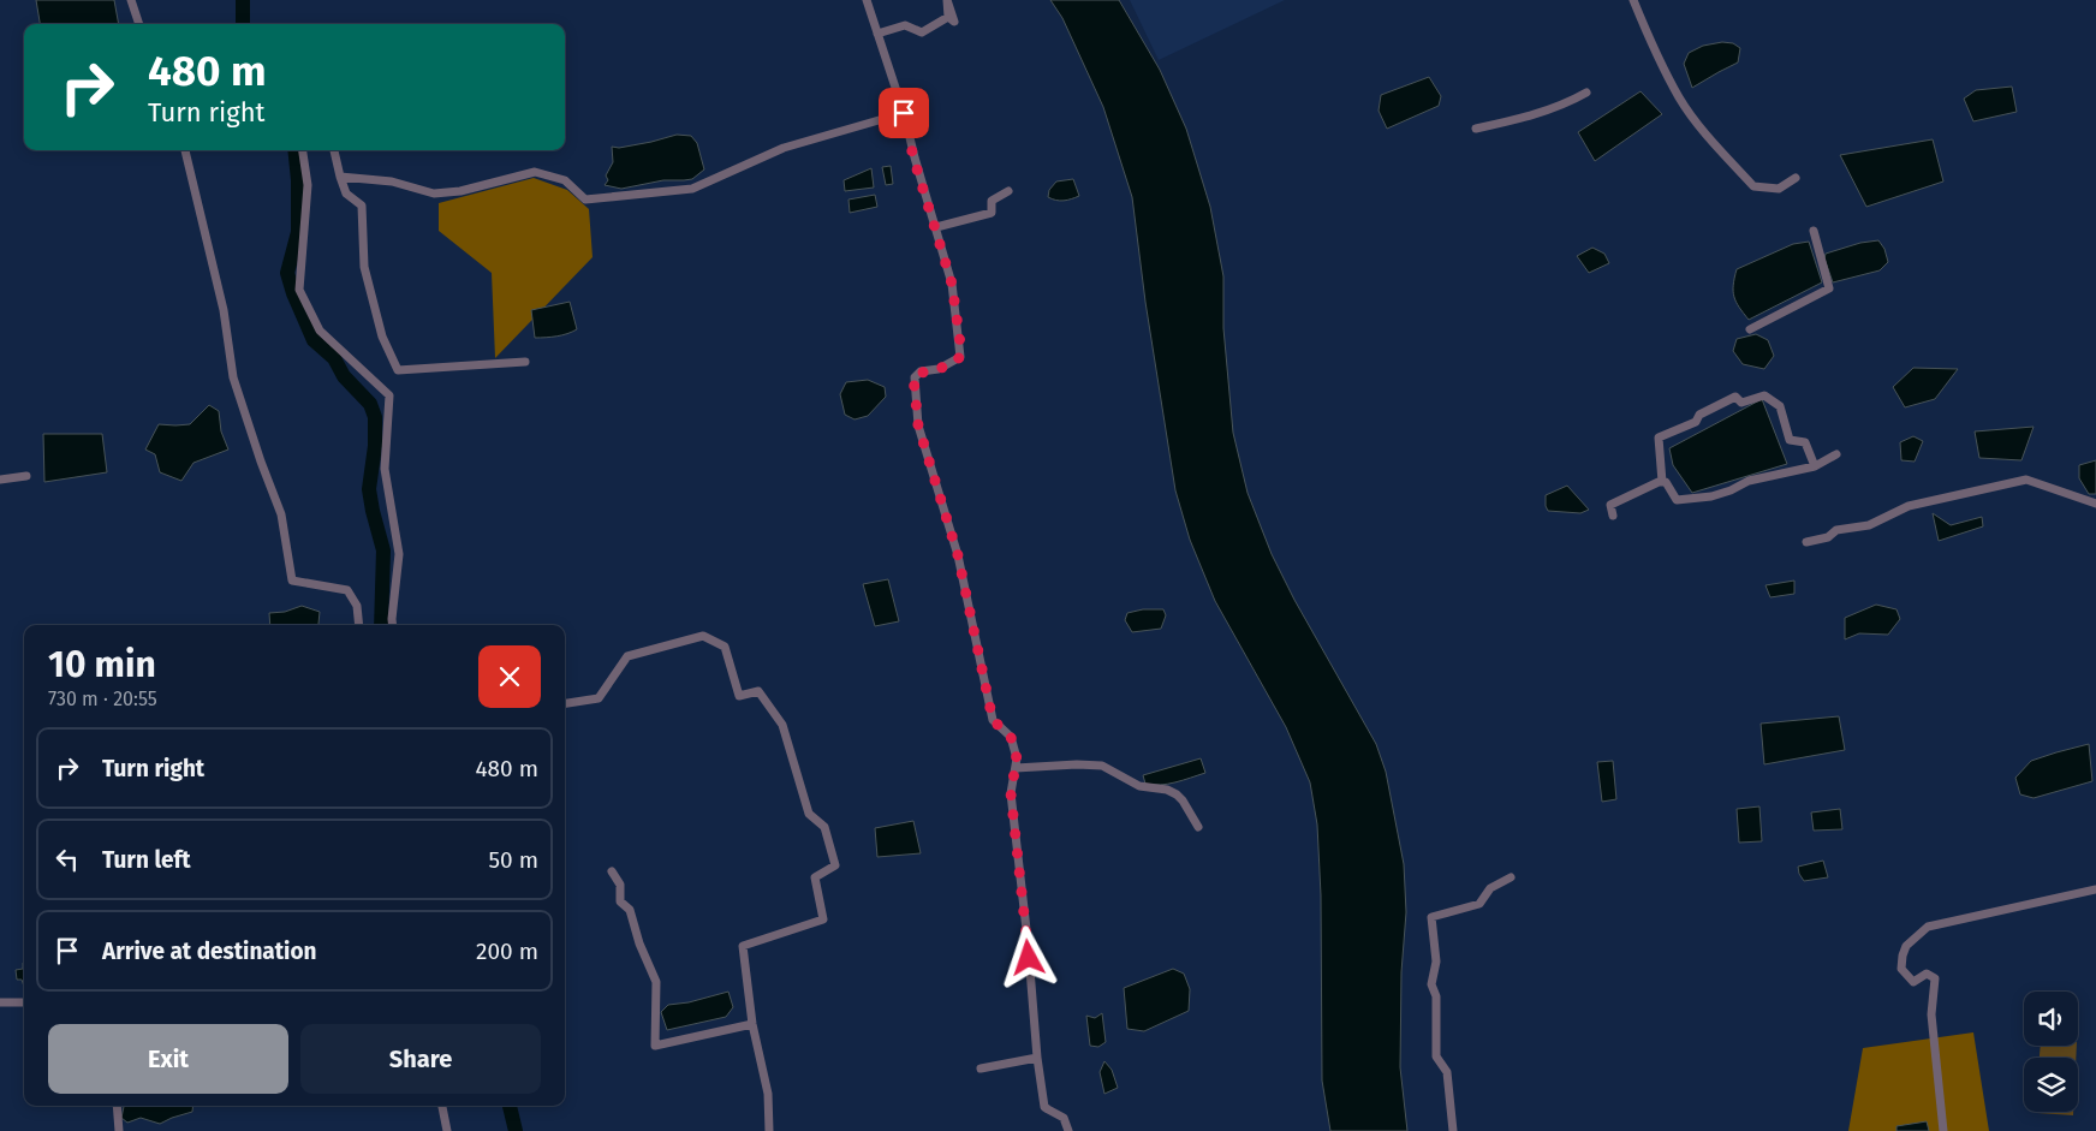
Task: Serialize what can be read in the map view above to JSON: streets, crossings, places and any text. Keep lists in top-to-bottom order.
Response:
{
  "page": {
    "turn": ["480 m", "Turn right"],
    "heading": ["10 min", "730 m · 20:55"],
    "list": [
      {
        "name": "Turn right",
        "value": "480 m"
      },
      {
        "name": "Turn left",
        "value": "50 m"
      },
      {
        "name": "Arrive at destination",
        "value": "200 m"
      }
    ],
    "buttons": ["Exit", "Share"]
  }
}
